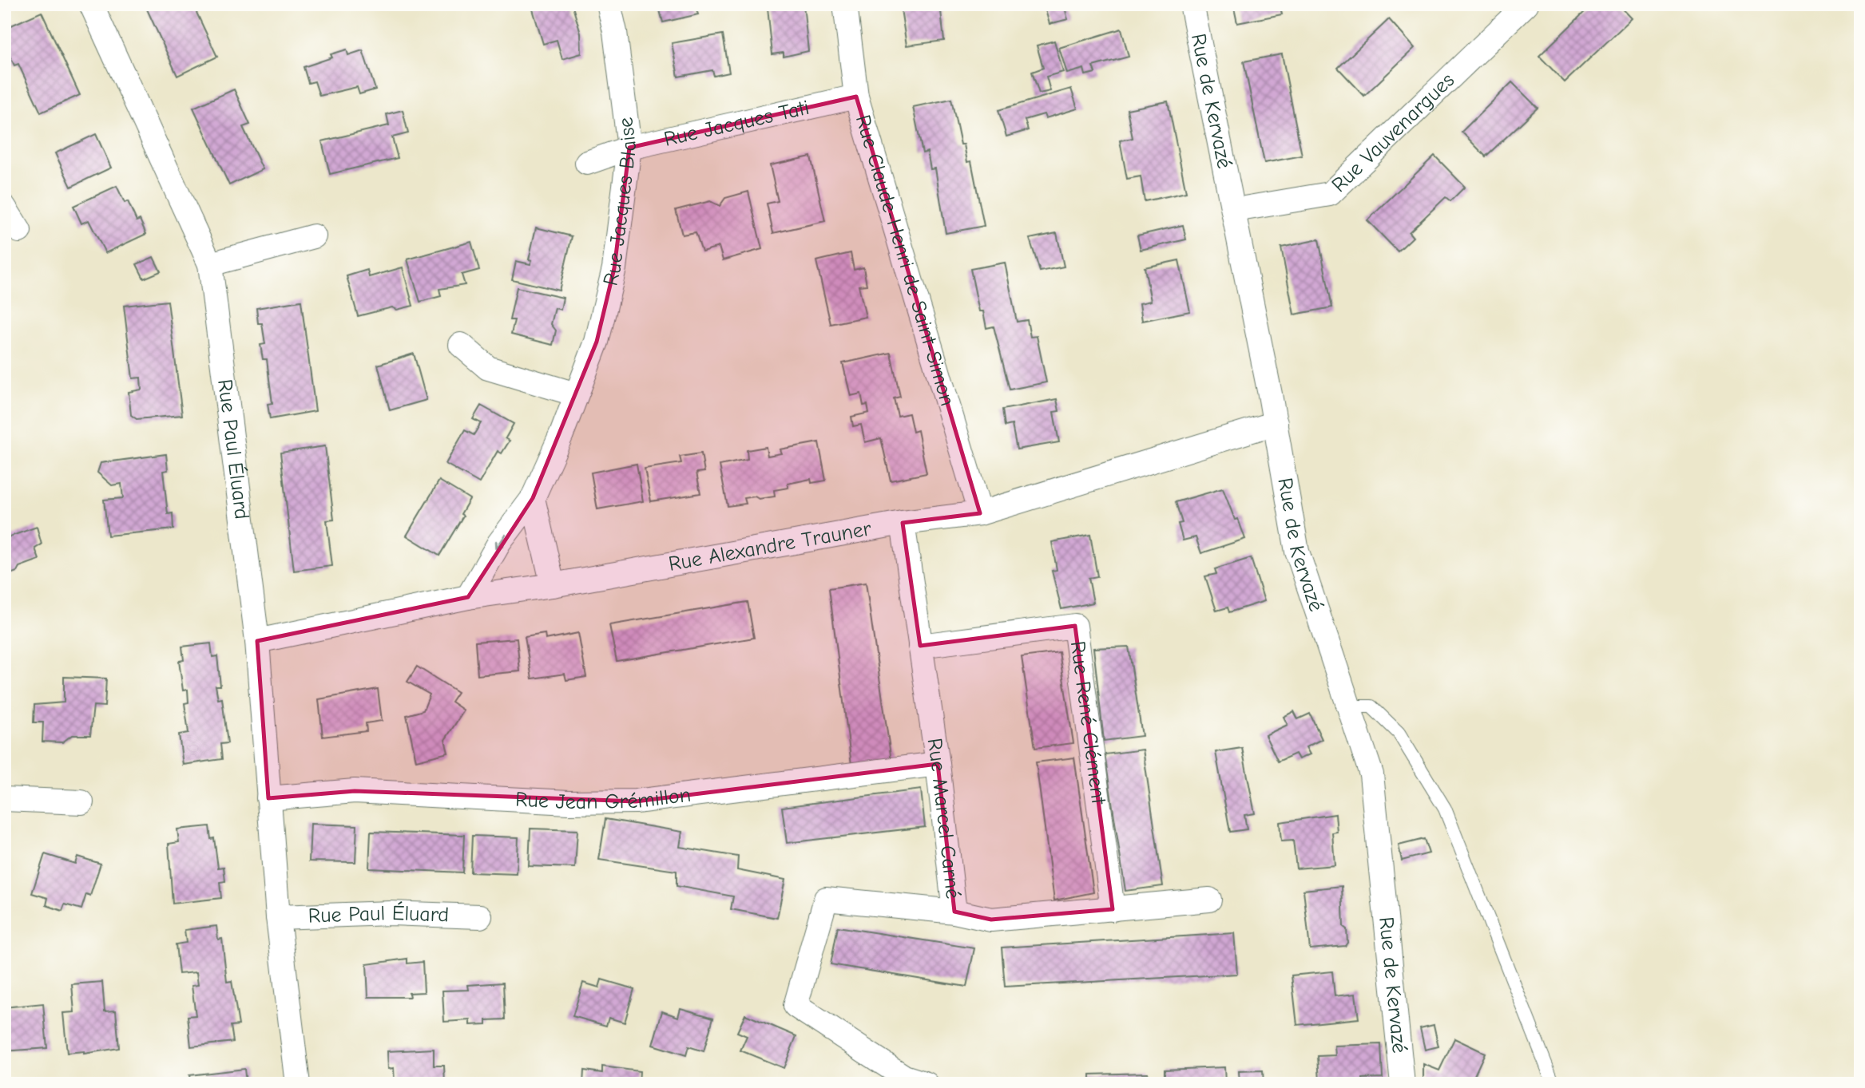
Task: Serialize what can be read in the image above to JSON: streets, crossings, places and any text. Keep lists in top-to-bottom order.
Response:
{
  "streets": {
    "street": [
      "Rue de Kervazé",
      "Rue Jacques Tati",
      "Rue Vauvenargues",
      "Rue Jacques Blaise",
      "Rue Claude-Henri de Saint-Simon",
      "Rue Paul Éluard",
      "Rue Alexandre Trauner",
      "Rue René Clément",
      "Rue Jean Grémillon",
      "Rue Marcel Carné"
    ]
  },
  "crossings": [
    ["Rue de Kervazé", "Rue Vauvenargues"],
    ["Rue de Kervazé", "Rue Alexandre Trauner"],
    ["Rue Jacques Tati", "Rue Jacques Blaise"],
    ["Rue Jacques Tati", "Rue Claude-Henri de Saint-Simon"],
    ["Rue Jacques Blaise", "Rue Alexandre Trauner"],
    ["Rue Claude-Henri de Saint-Simon", "Rue Alexandre Trauner"],
    ["Rue Paul Éluard", "Rue Alexandre Trauner"],
    ["Rue Paul Éluard", "Rue Jean Grémillon"],
    ["Rue Alexandre Trauner", "Rue Marcel Carné"],
    ["Rue René Clément", "Rue Marcel Carné"],
    ["Rue Jean Grémillon", "Rue Marcel Carné"]
  ]
}
